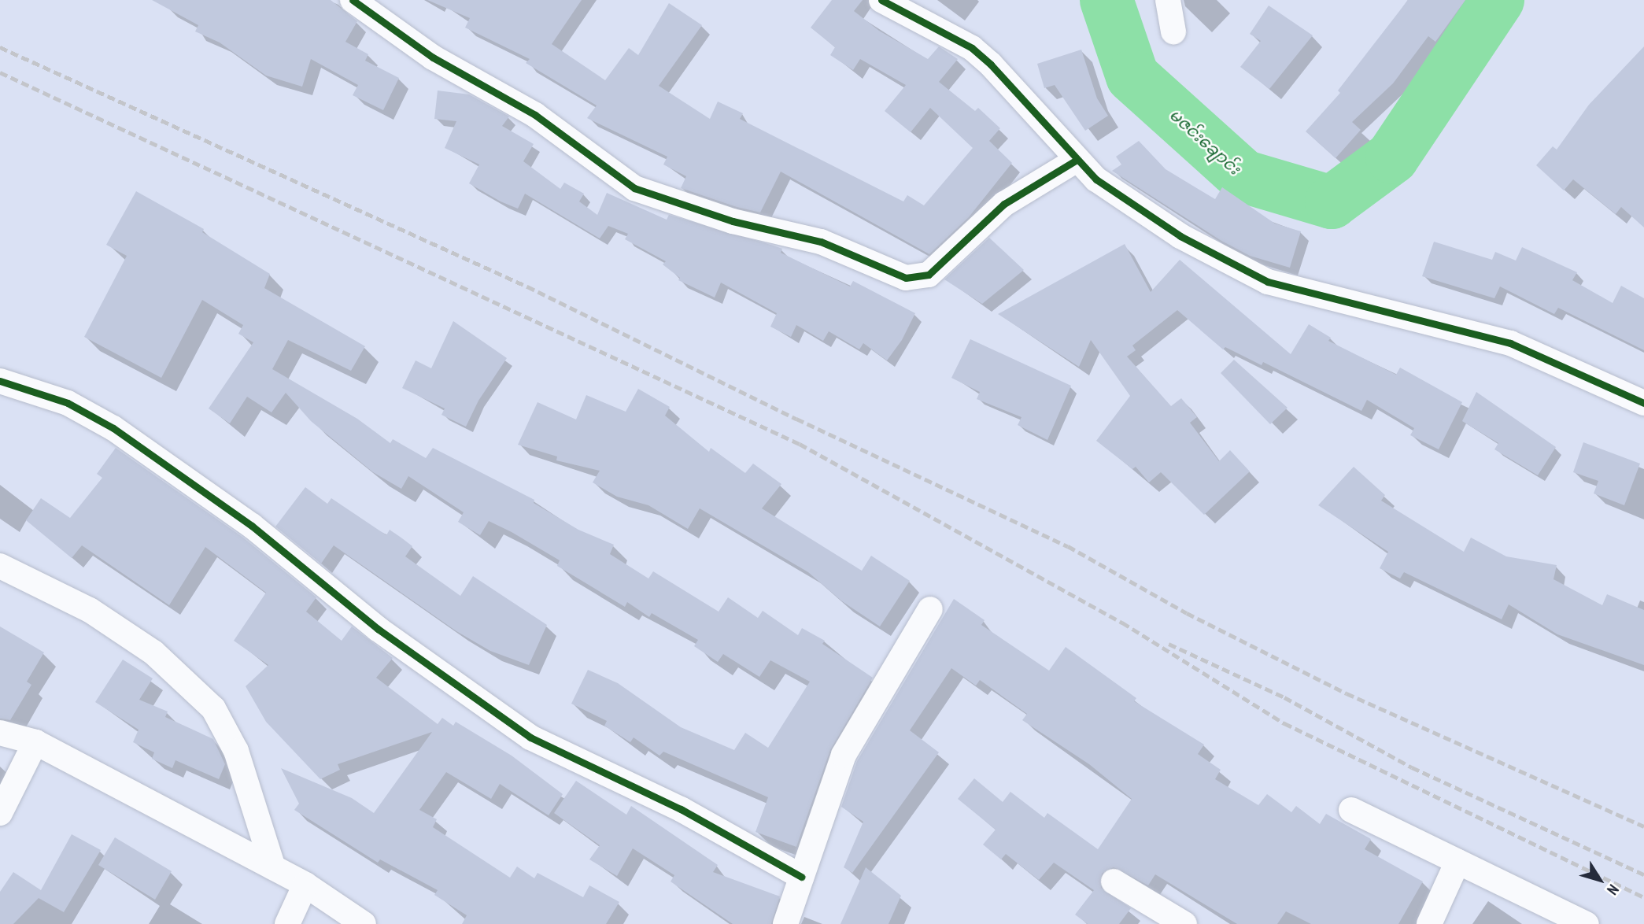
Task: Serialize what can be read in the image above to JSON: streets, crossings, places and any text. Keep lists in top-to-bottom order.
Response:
{
  "water": ["မဇင်းချောင်း"],
  "north": "bottom right"
}
